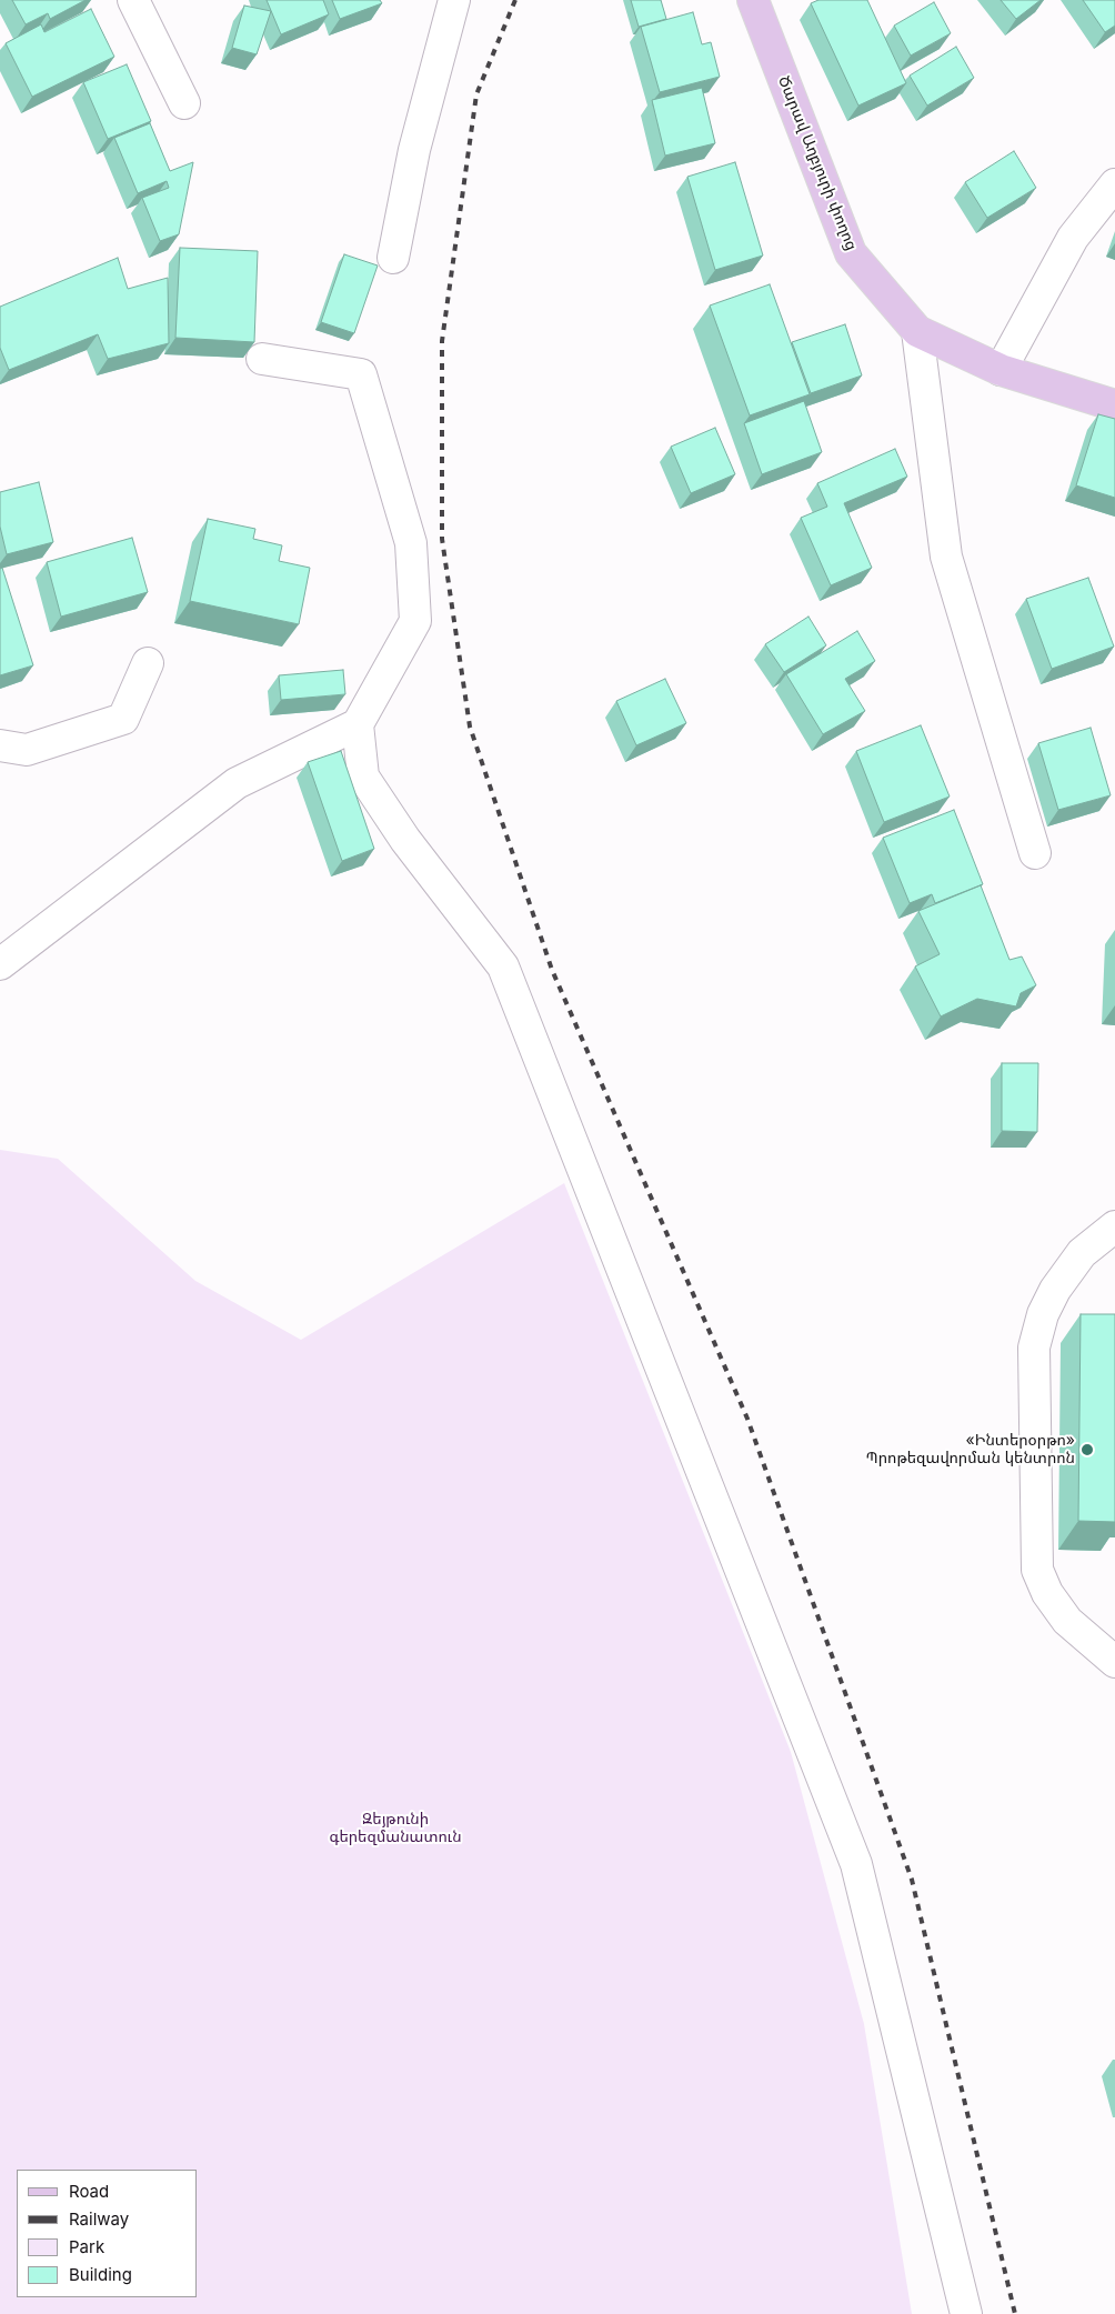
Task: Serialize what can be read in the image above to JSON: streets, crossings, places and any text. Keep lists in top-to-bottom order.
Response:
{
  "streets": {
    "main road": ["Ծարավ Աղբյուրի փողոց"]
  },
  "parks": ["Զեյթունի գերեզմանատուն"],
  "places": ["«Ինտերօրթո» Պրոթեզավորման կենտրոն"],
  "legend": [
    "Road",
    "Railway",
    "Park",
    "Building"
  ]
}
